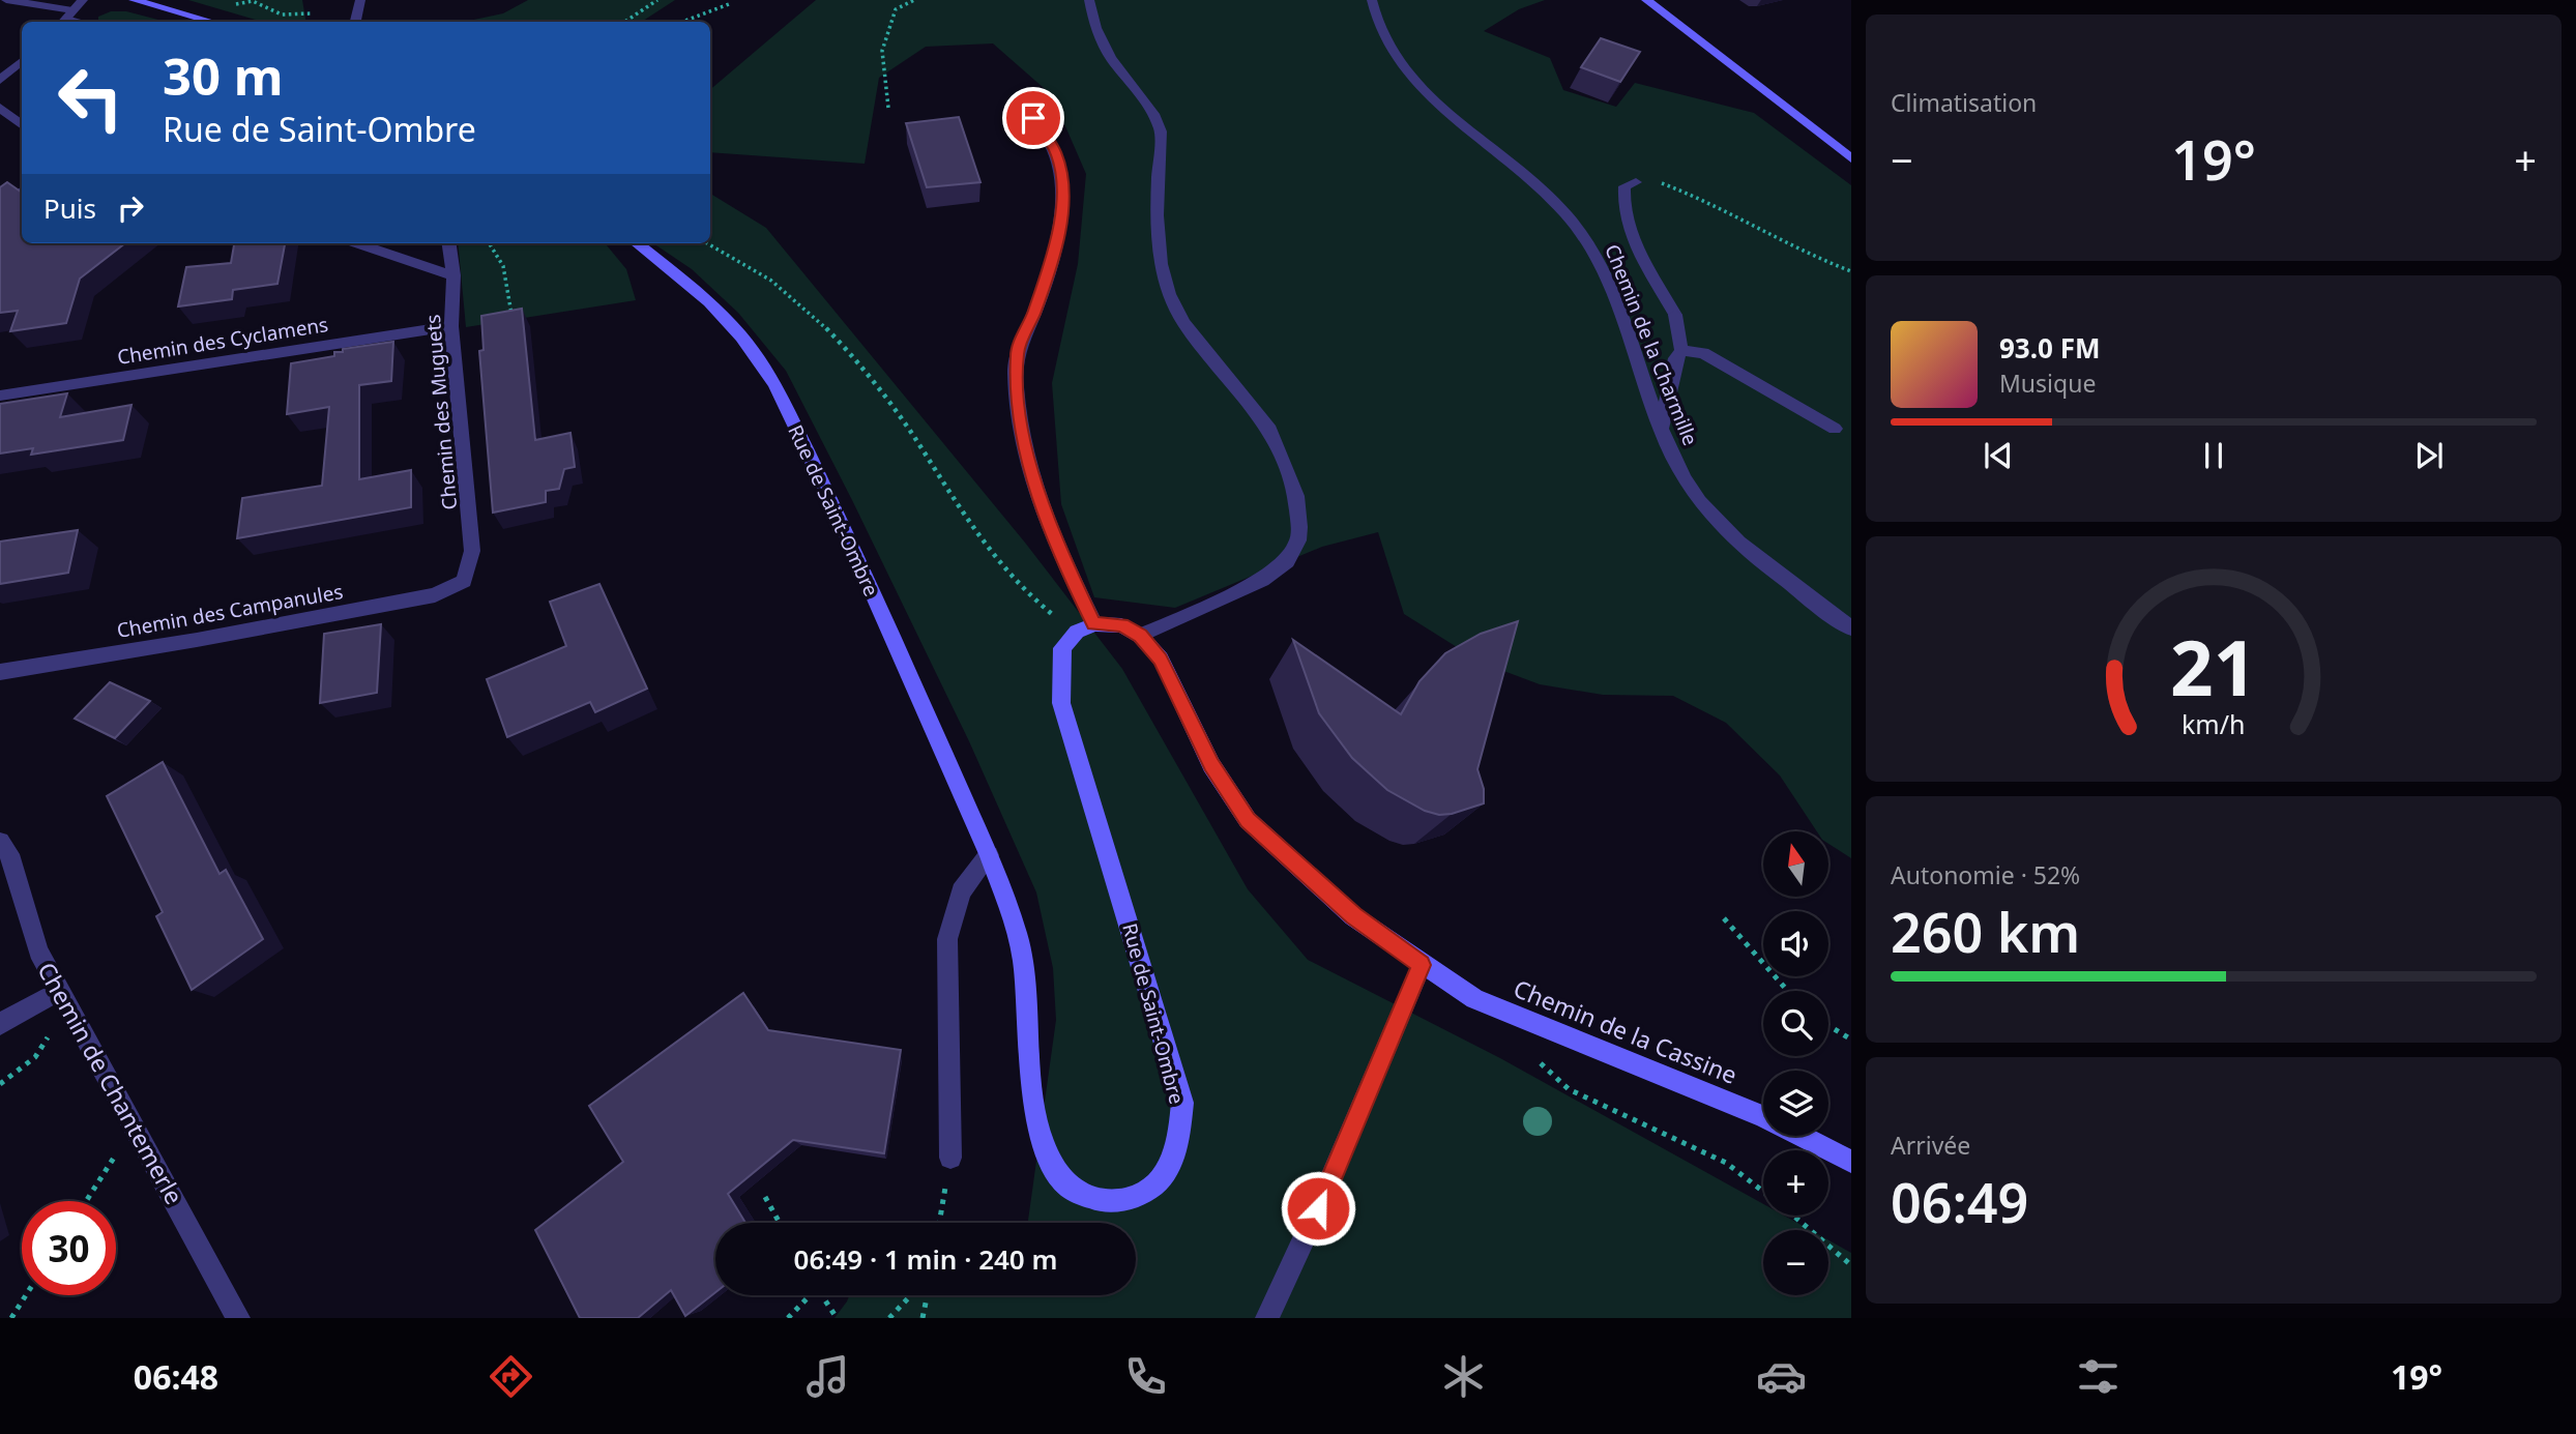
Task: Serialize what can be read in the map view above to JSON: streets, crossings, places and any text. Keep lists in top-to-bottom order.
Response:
{
  "streets": {
    "street": [
      "Chemin des Cyclamens",
      "Chemin de la Charmille",
      "Chemin des Muguets",
      "Rue de Saint-Ombre",
      "Chemin des Campanules",
      "Chemin de la Cassine",
      "Chemin de Chantemerle"
    ]
  },
  "crossings": [
    ["Chemin des Cyclamens", "Chemin des Muguets"],
    ["Chemin des Muguets", "Chemin des Campanules"]
  ],
  "north": "top",
  "page": {
    "tile": [
      "Climatisation",
      ["Autonomie · 52%", "260 km"],
      ["Arrivée", "06:49"]
    ],
    "turn": ["30 m", "Rue de Saint-Ombre"],
    "heat": ["−", "19°", "+"],
    "then": "Puis",
    "song": ["93.0 FM", "Musique"],
    "map_buttons": ["+", "−"],
    "limit": "30",
    "trip": "06:49 · 1 min · 240 m",
    "tabs": ["06:48", "19°"],
    "gauge": ["21", "km/h"]
  }
}
